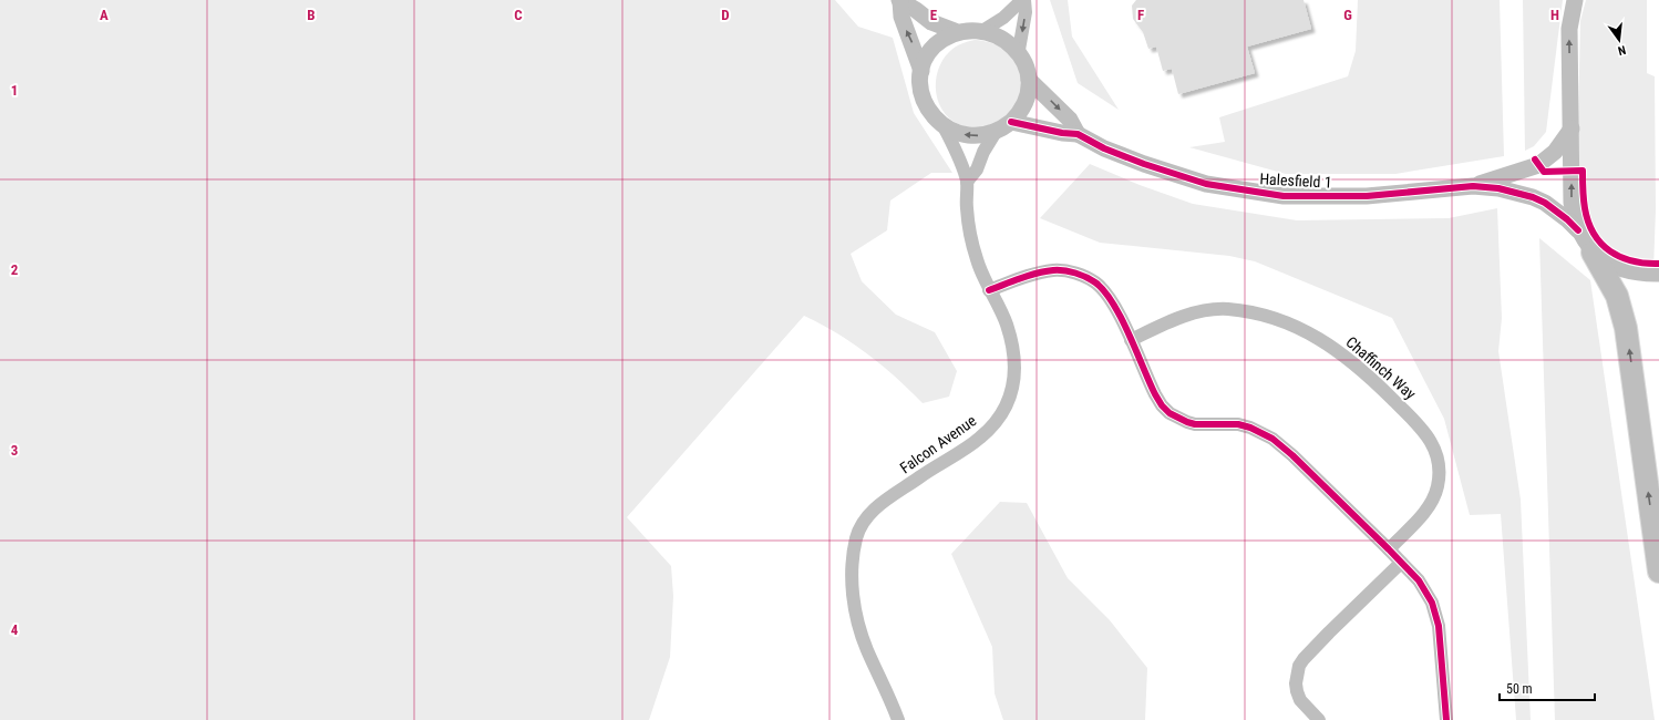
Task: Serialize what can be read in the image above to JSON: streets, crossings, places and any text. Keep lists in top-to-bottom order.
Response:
{
  "streets": {
    "street": ["Halesfield 1", "Chaffinch Way", "Falcon Avenue"]
  },
  "crossings": [
    ["Halesfield 1", "Falcon Avenue"]
  ],
  "scale_bar": "50 m",
  "north": "bottom",
  "grid": {
    "columns": [
      "A",
      "B",
      "C",
      "D",
      "E",
      "F",
      "G",
      "H"
    ],
    "rows": [
      "1",
      "2",
      "3",
      "4"
    ]
  }
}
